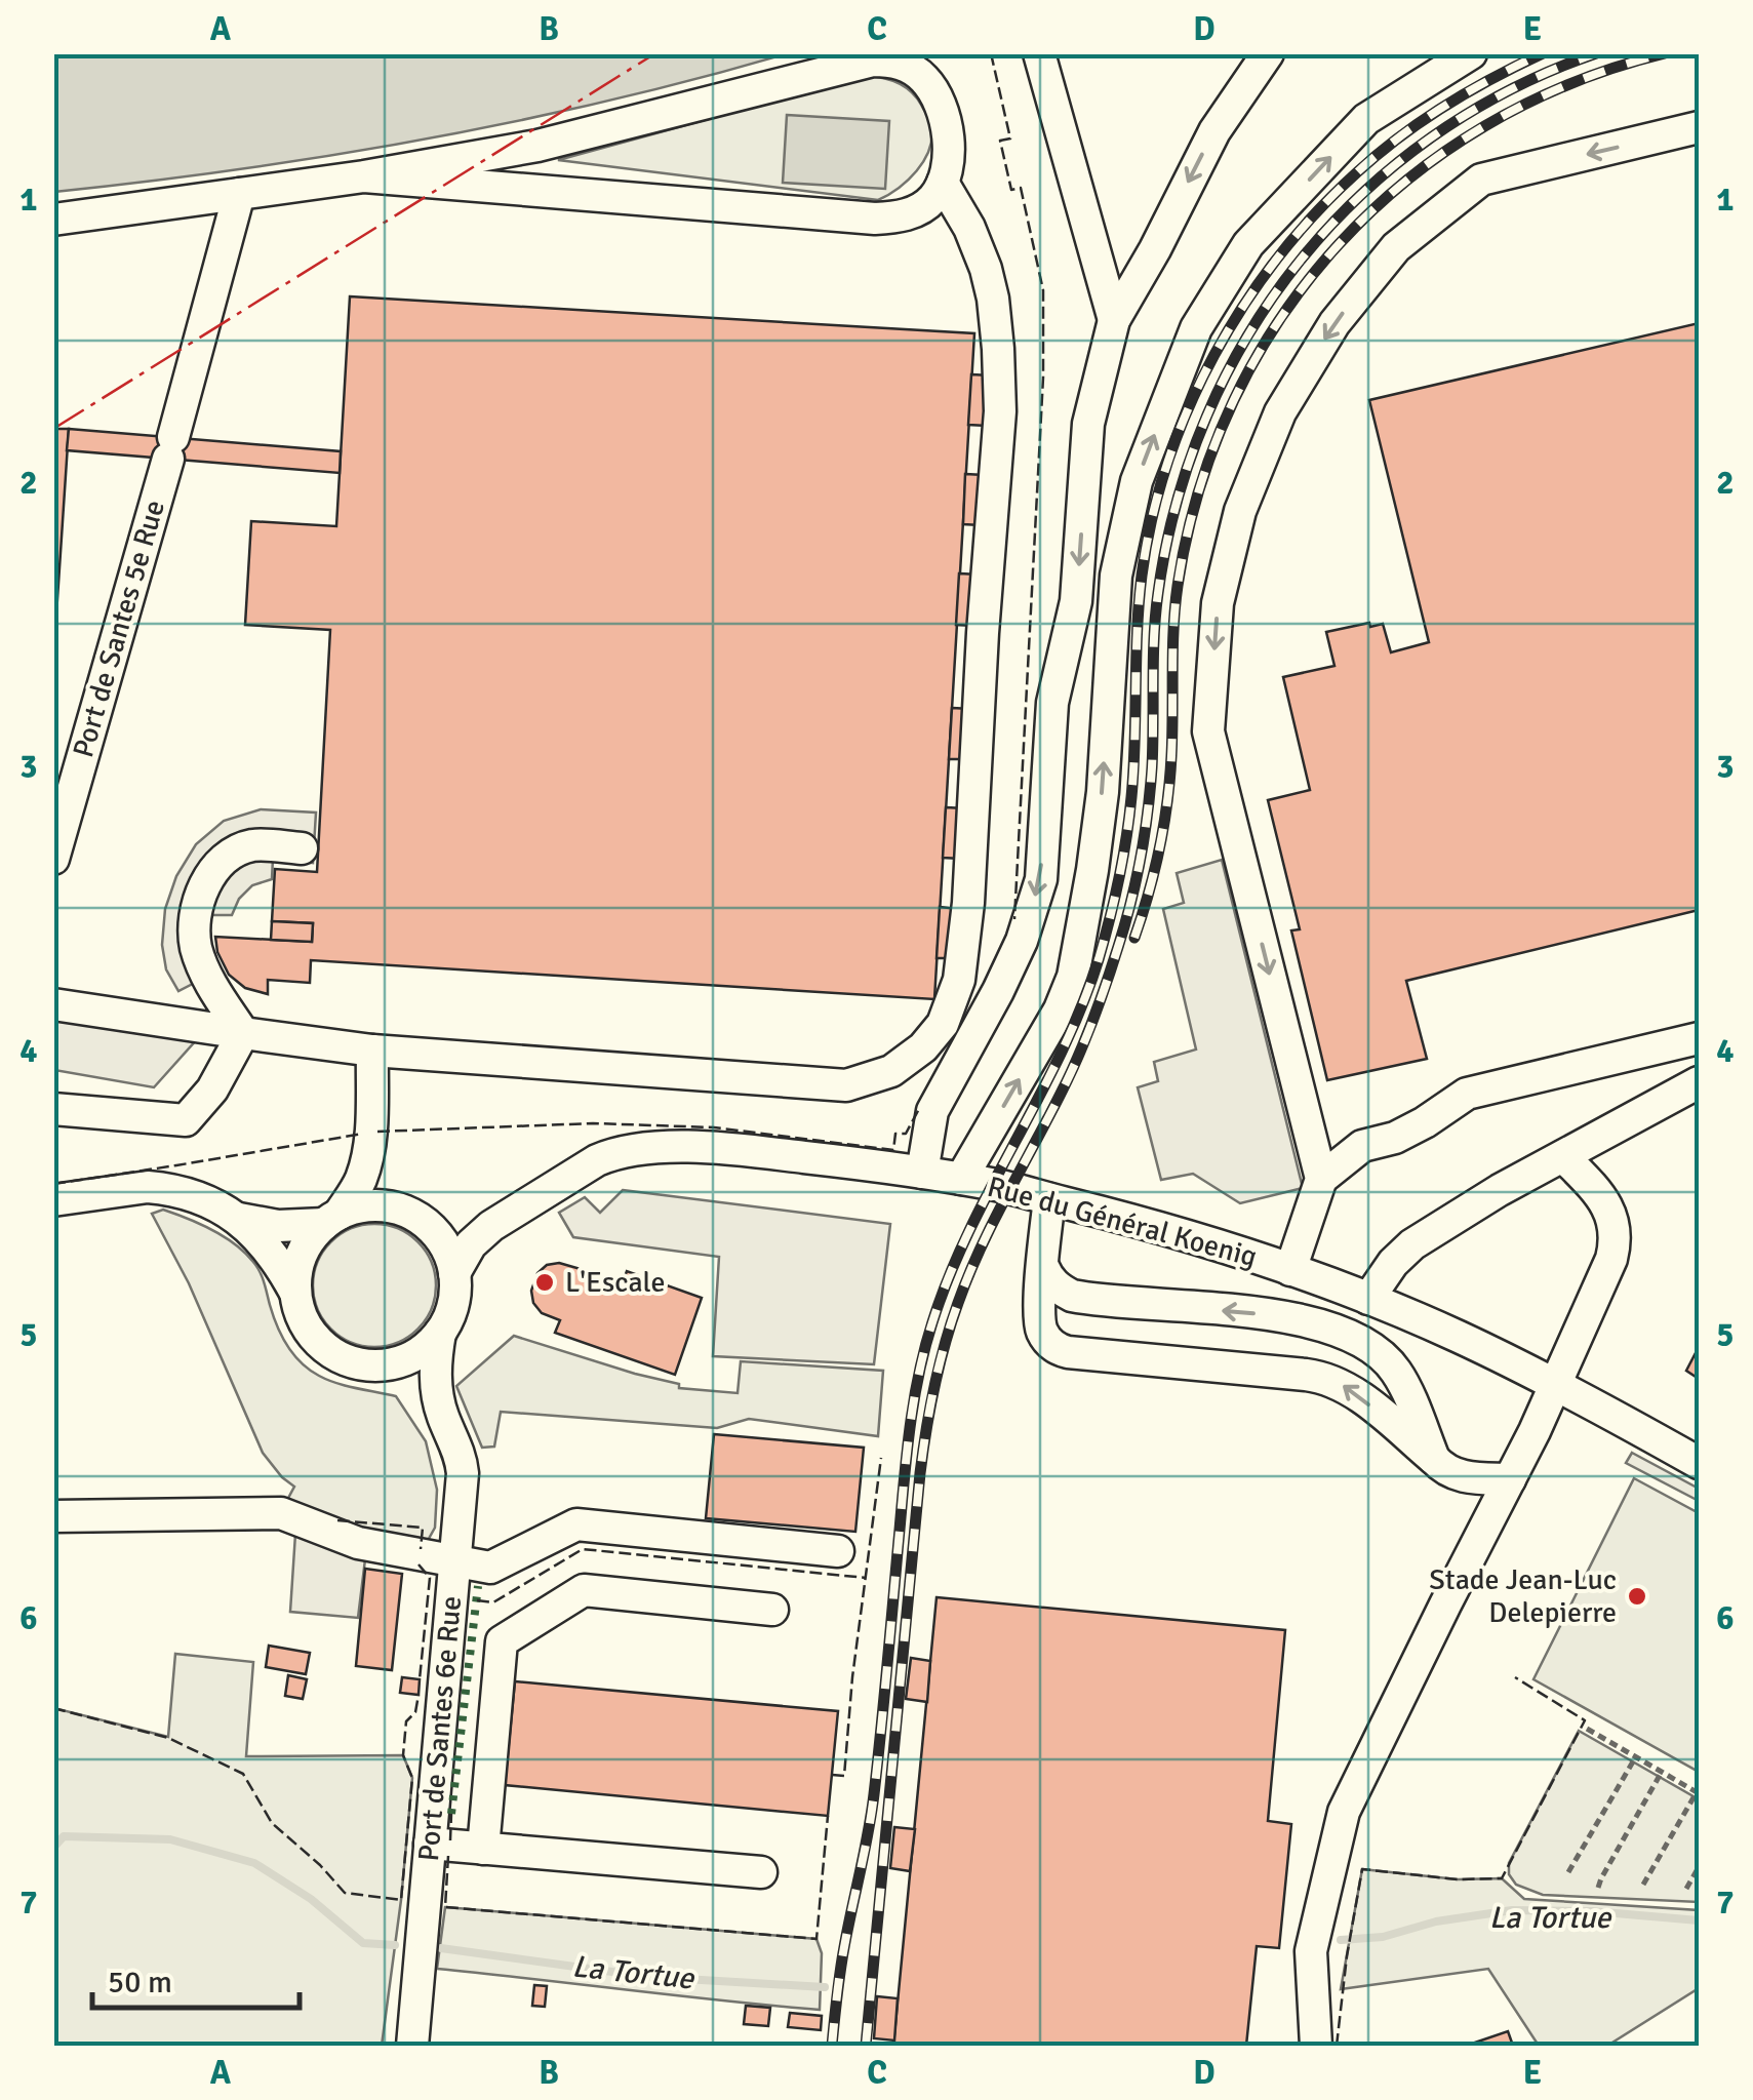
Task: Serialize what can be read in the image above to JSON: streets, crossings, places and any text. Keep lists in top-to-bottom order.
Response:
{
  "streets": {
    "street": ["Port de Santes 5e Rue", "Rue du Général Koenig", "Port de Santes 6e Rue"]
  },
  "crossings": [
    ["Rue du Général Koenig", "Port de Santes 6e Rue"]
  ],
  "water": ["La Tortue"],
  "places": ["L'Escale", "Stade Jean-Luc Delepierre"],
  "scale_bar": "50 m",
  "grid": {
    "columns": [
      "A",
      "B",
      "C",
      "D",
      "E"
    ],
    "rows": [
      "1",
      "2",
      "3",
      "4",
      "5",
      "6",
      "7"
    ]
  }
}
